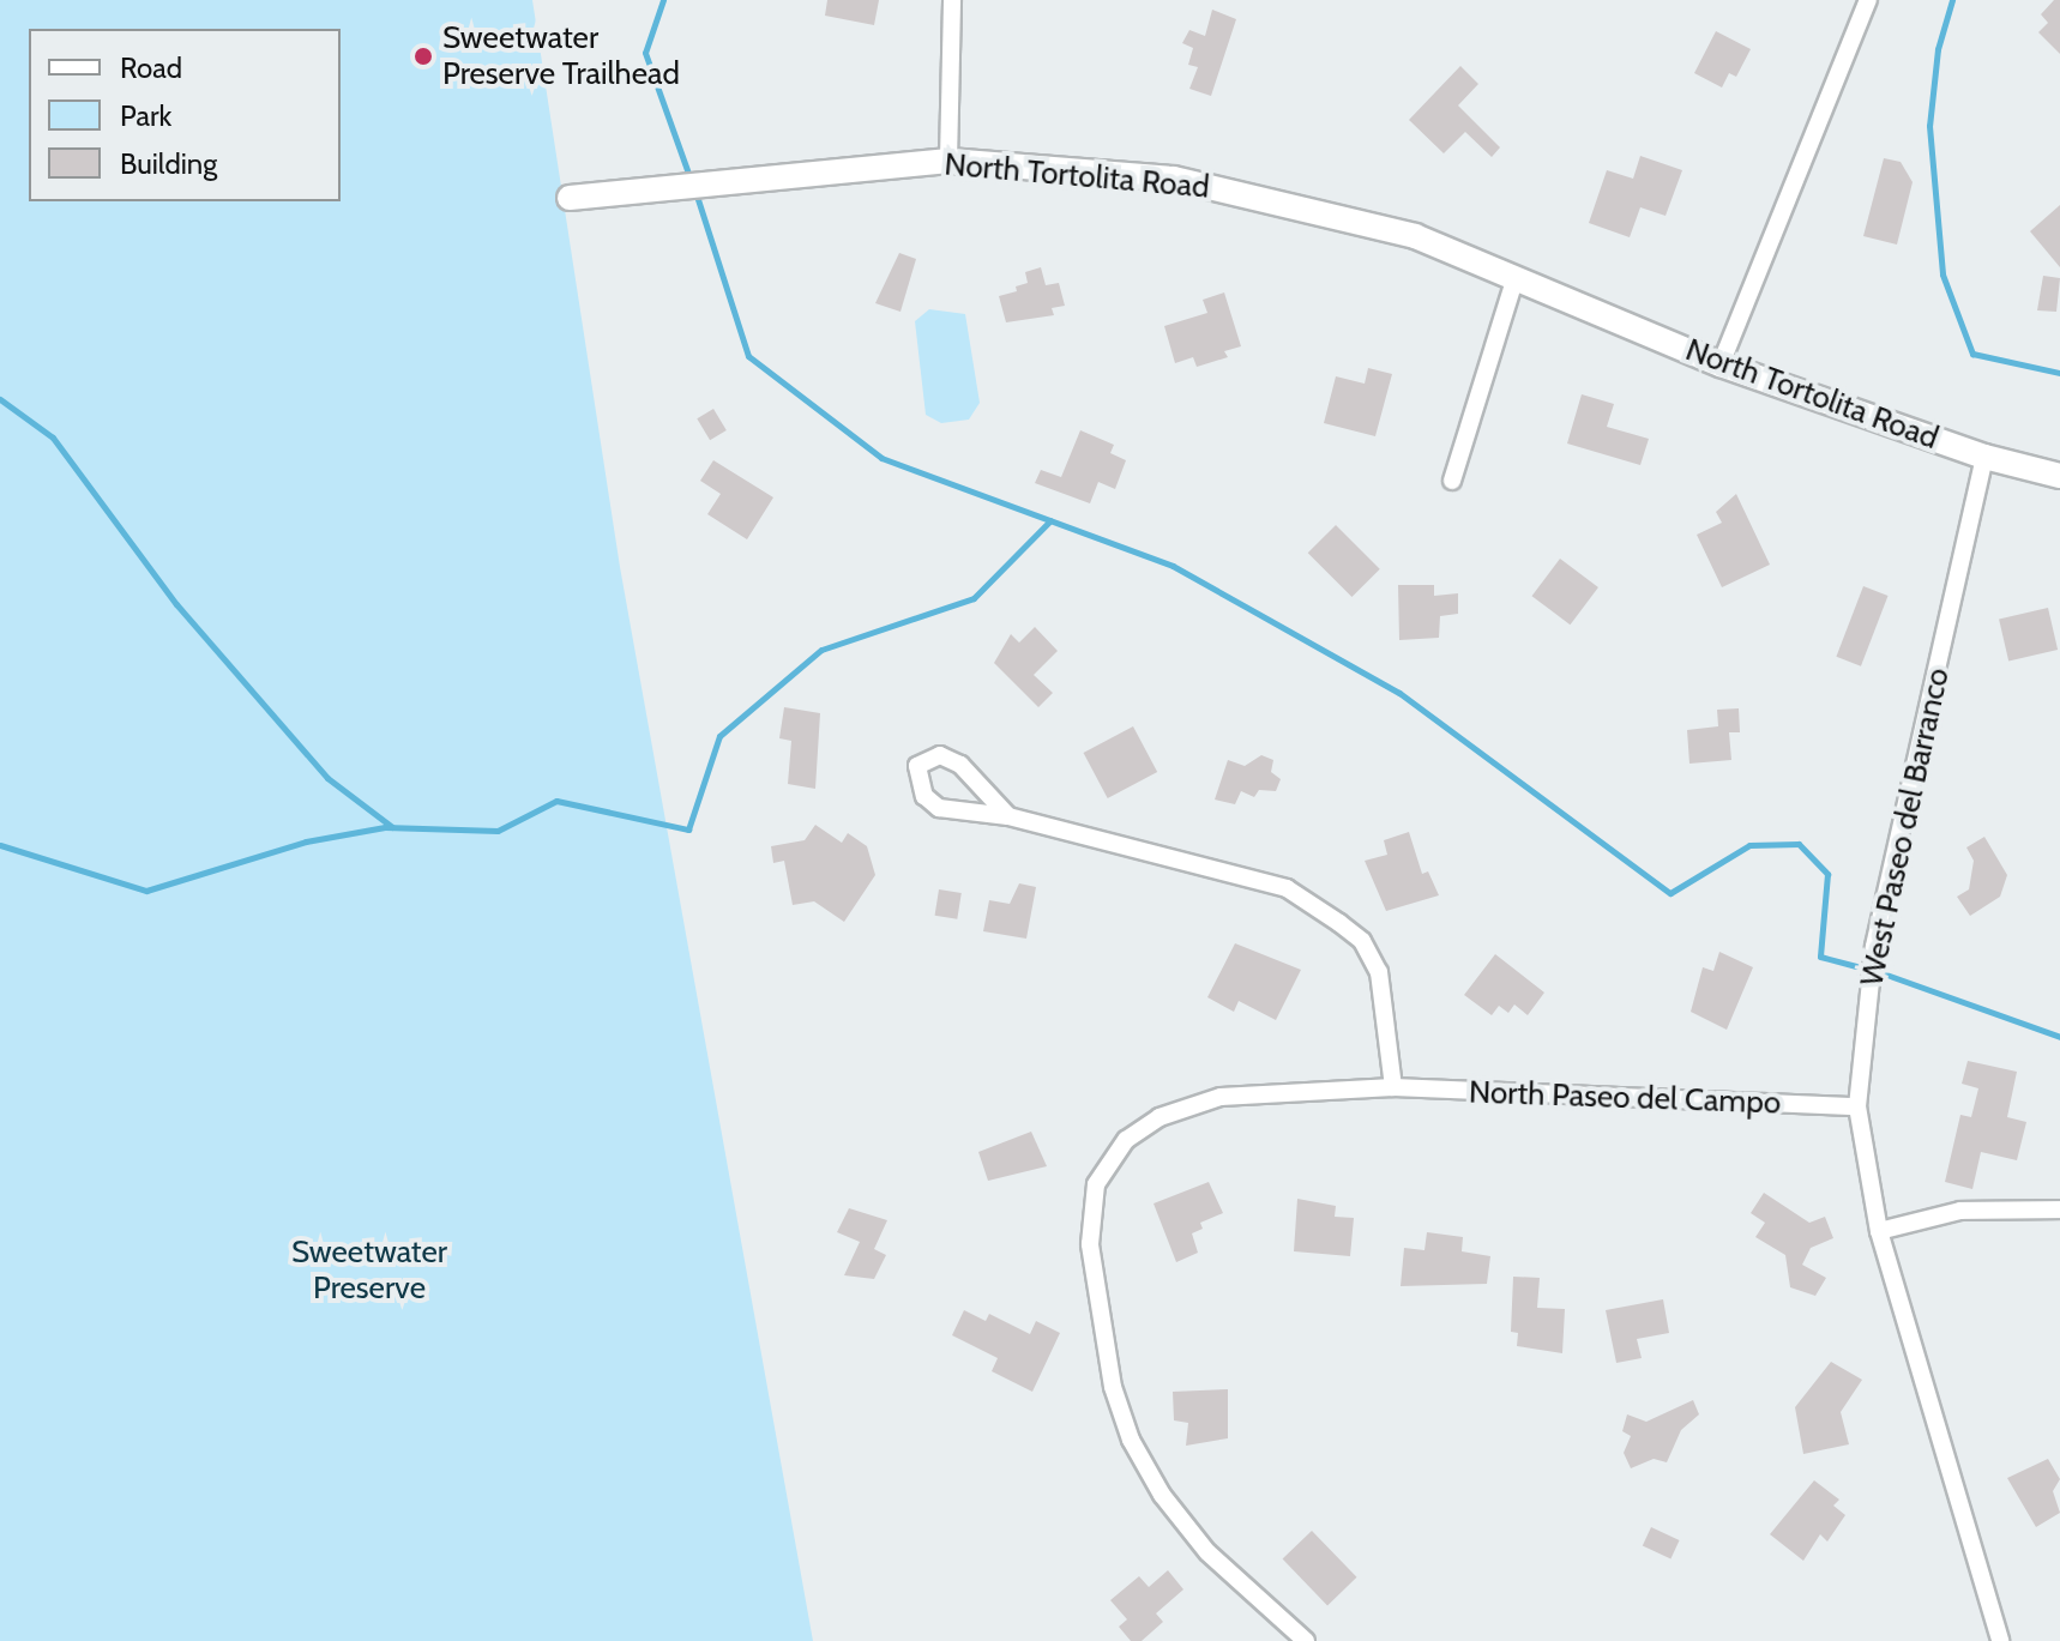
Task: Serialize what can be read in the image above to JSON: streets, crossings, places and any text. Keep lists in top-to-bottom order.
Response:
{
  "streets": {
    "street": ["North Tortolita Road", "West Paseo del Barranco", "North Paseo del Campo"]
  },
  "crossings": [
    ["North Tortolita Road", "West Paseo del Barranco"],
    ["West Paseo del Barranco", "North Paseo del Campo"]
  ],
  "parks": ["Sweetwater Preserve"],
  "places": ["Sweetwater Preserve Trailhead"],
  "legend": ["Road", "Park", "Building"]
}
